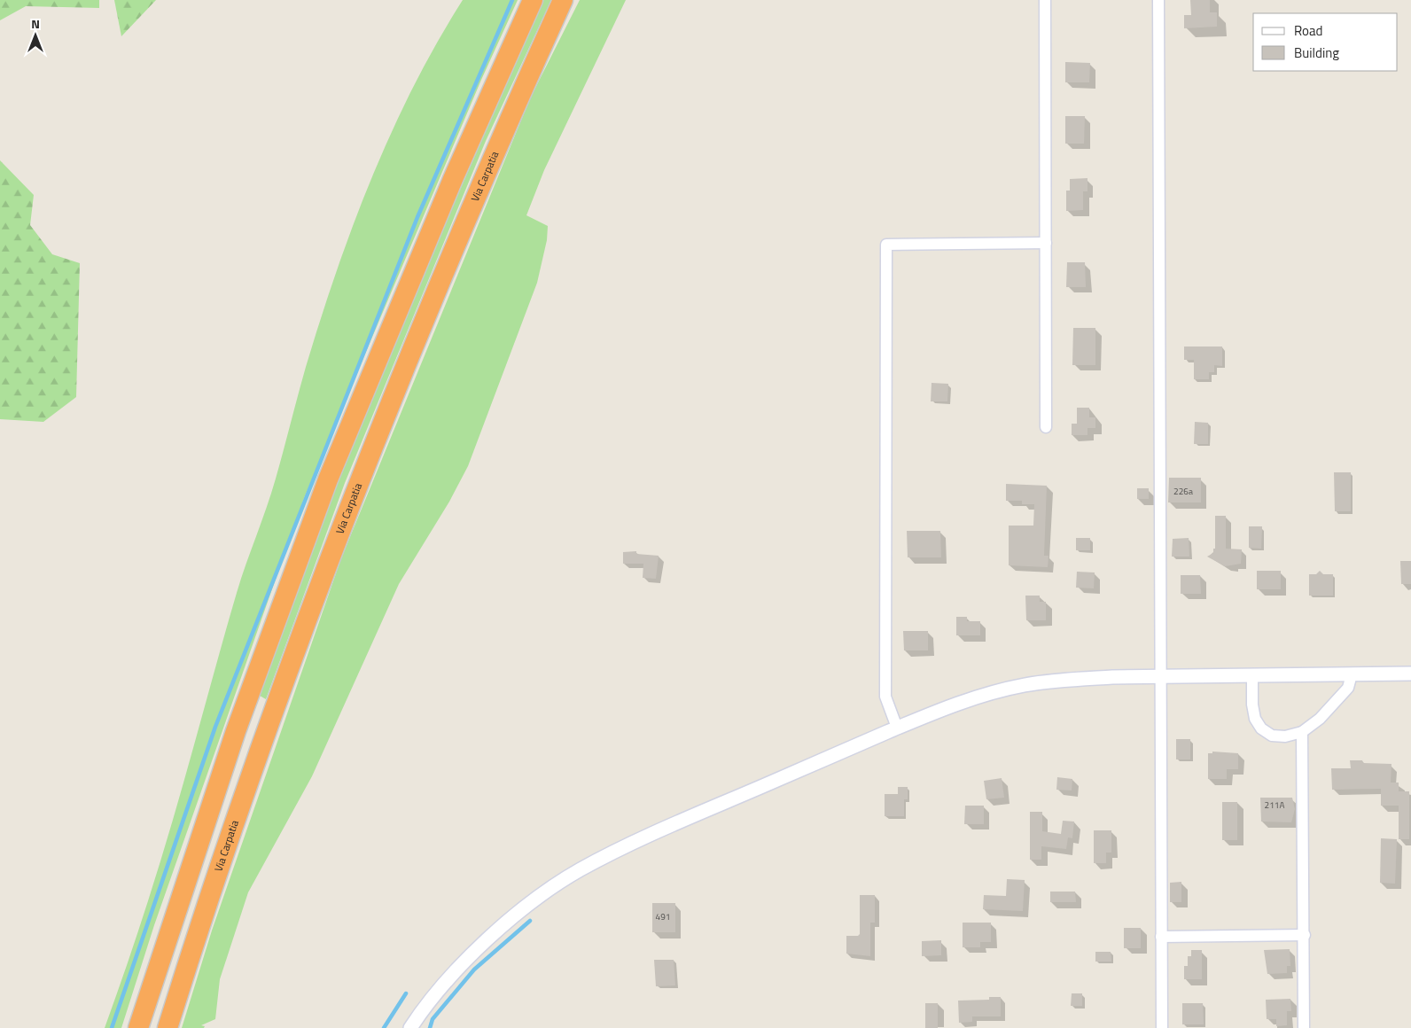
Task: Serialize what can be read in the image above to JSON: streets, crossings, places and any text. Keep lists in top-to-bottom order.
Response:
{
  "streets": {
    "highway": ["Via Carpatia"]
  },
  "house_numbers": ["226a", "211A", "491"],
  "legend": ["Road", "Building"],
  "north": "top"
}
